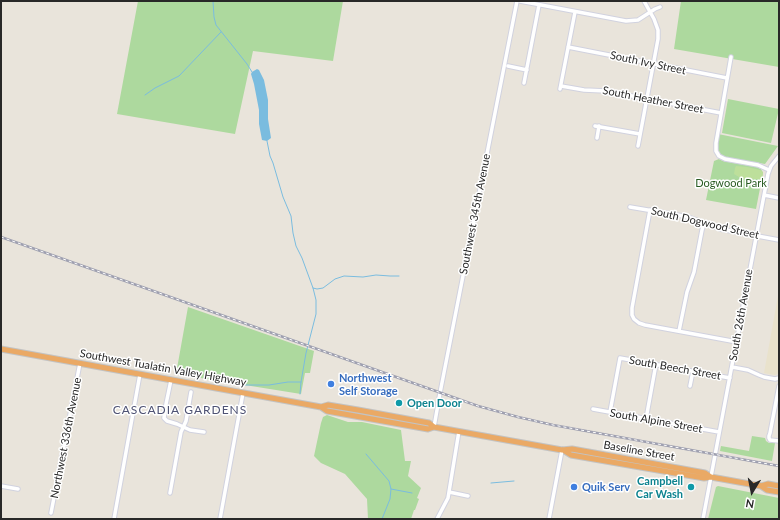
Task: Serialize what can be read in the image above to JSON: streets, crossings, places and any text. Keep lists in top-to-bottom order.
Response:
{
  "streets": {
    "highway": ["Southwest Tualatin Valley Highway", "Baseline Street"],
    "street": [
      "South Ivy Street",
      "South Heather Street",
      "Southwest 345th Avenue",
      "South Dogwood Street",
      "South 26th Avenue",
      "South Beech Street",
      "South Alpine Street",
      "Northwest 336th Avenue"
    ]
  },
  "crossings": [
    ["South Ivy Street", "South Heather Street"],
    ["Southwest 345th Avenue", "Baseline Street"],
    ["South Dogwood Street", "South 26th Avenue"],
    ["South 26th Avenue", "South Beech Street"],
    ["South 26th Avenue", "South Alpine Street"],
    ["South 26th Avenue", "Baseline Street"],
    ["Southwest Tualatin Valley Highway", "Northwest 336th Avenue"],
    ["Southwest Tualatin Valley Highway", "Baseline Street"],
    ["South Beech Street", "South Alpine Street"]
  ],
  "districts": ["CASCADIA GARDENS"],
  "parks": ["Dogwood Park"],
  "places": [
    "Northwest Self Storage",
    "Open Door",
    "Quik Serv",
    "Campbell Car Wash"
  ],
  "north": "bottom"
}
